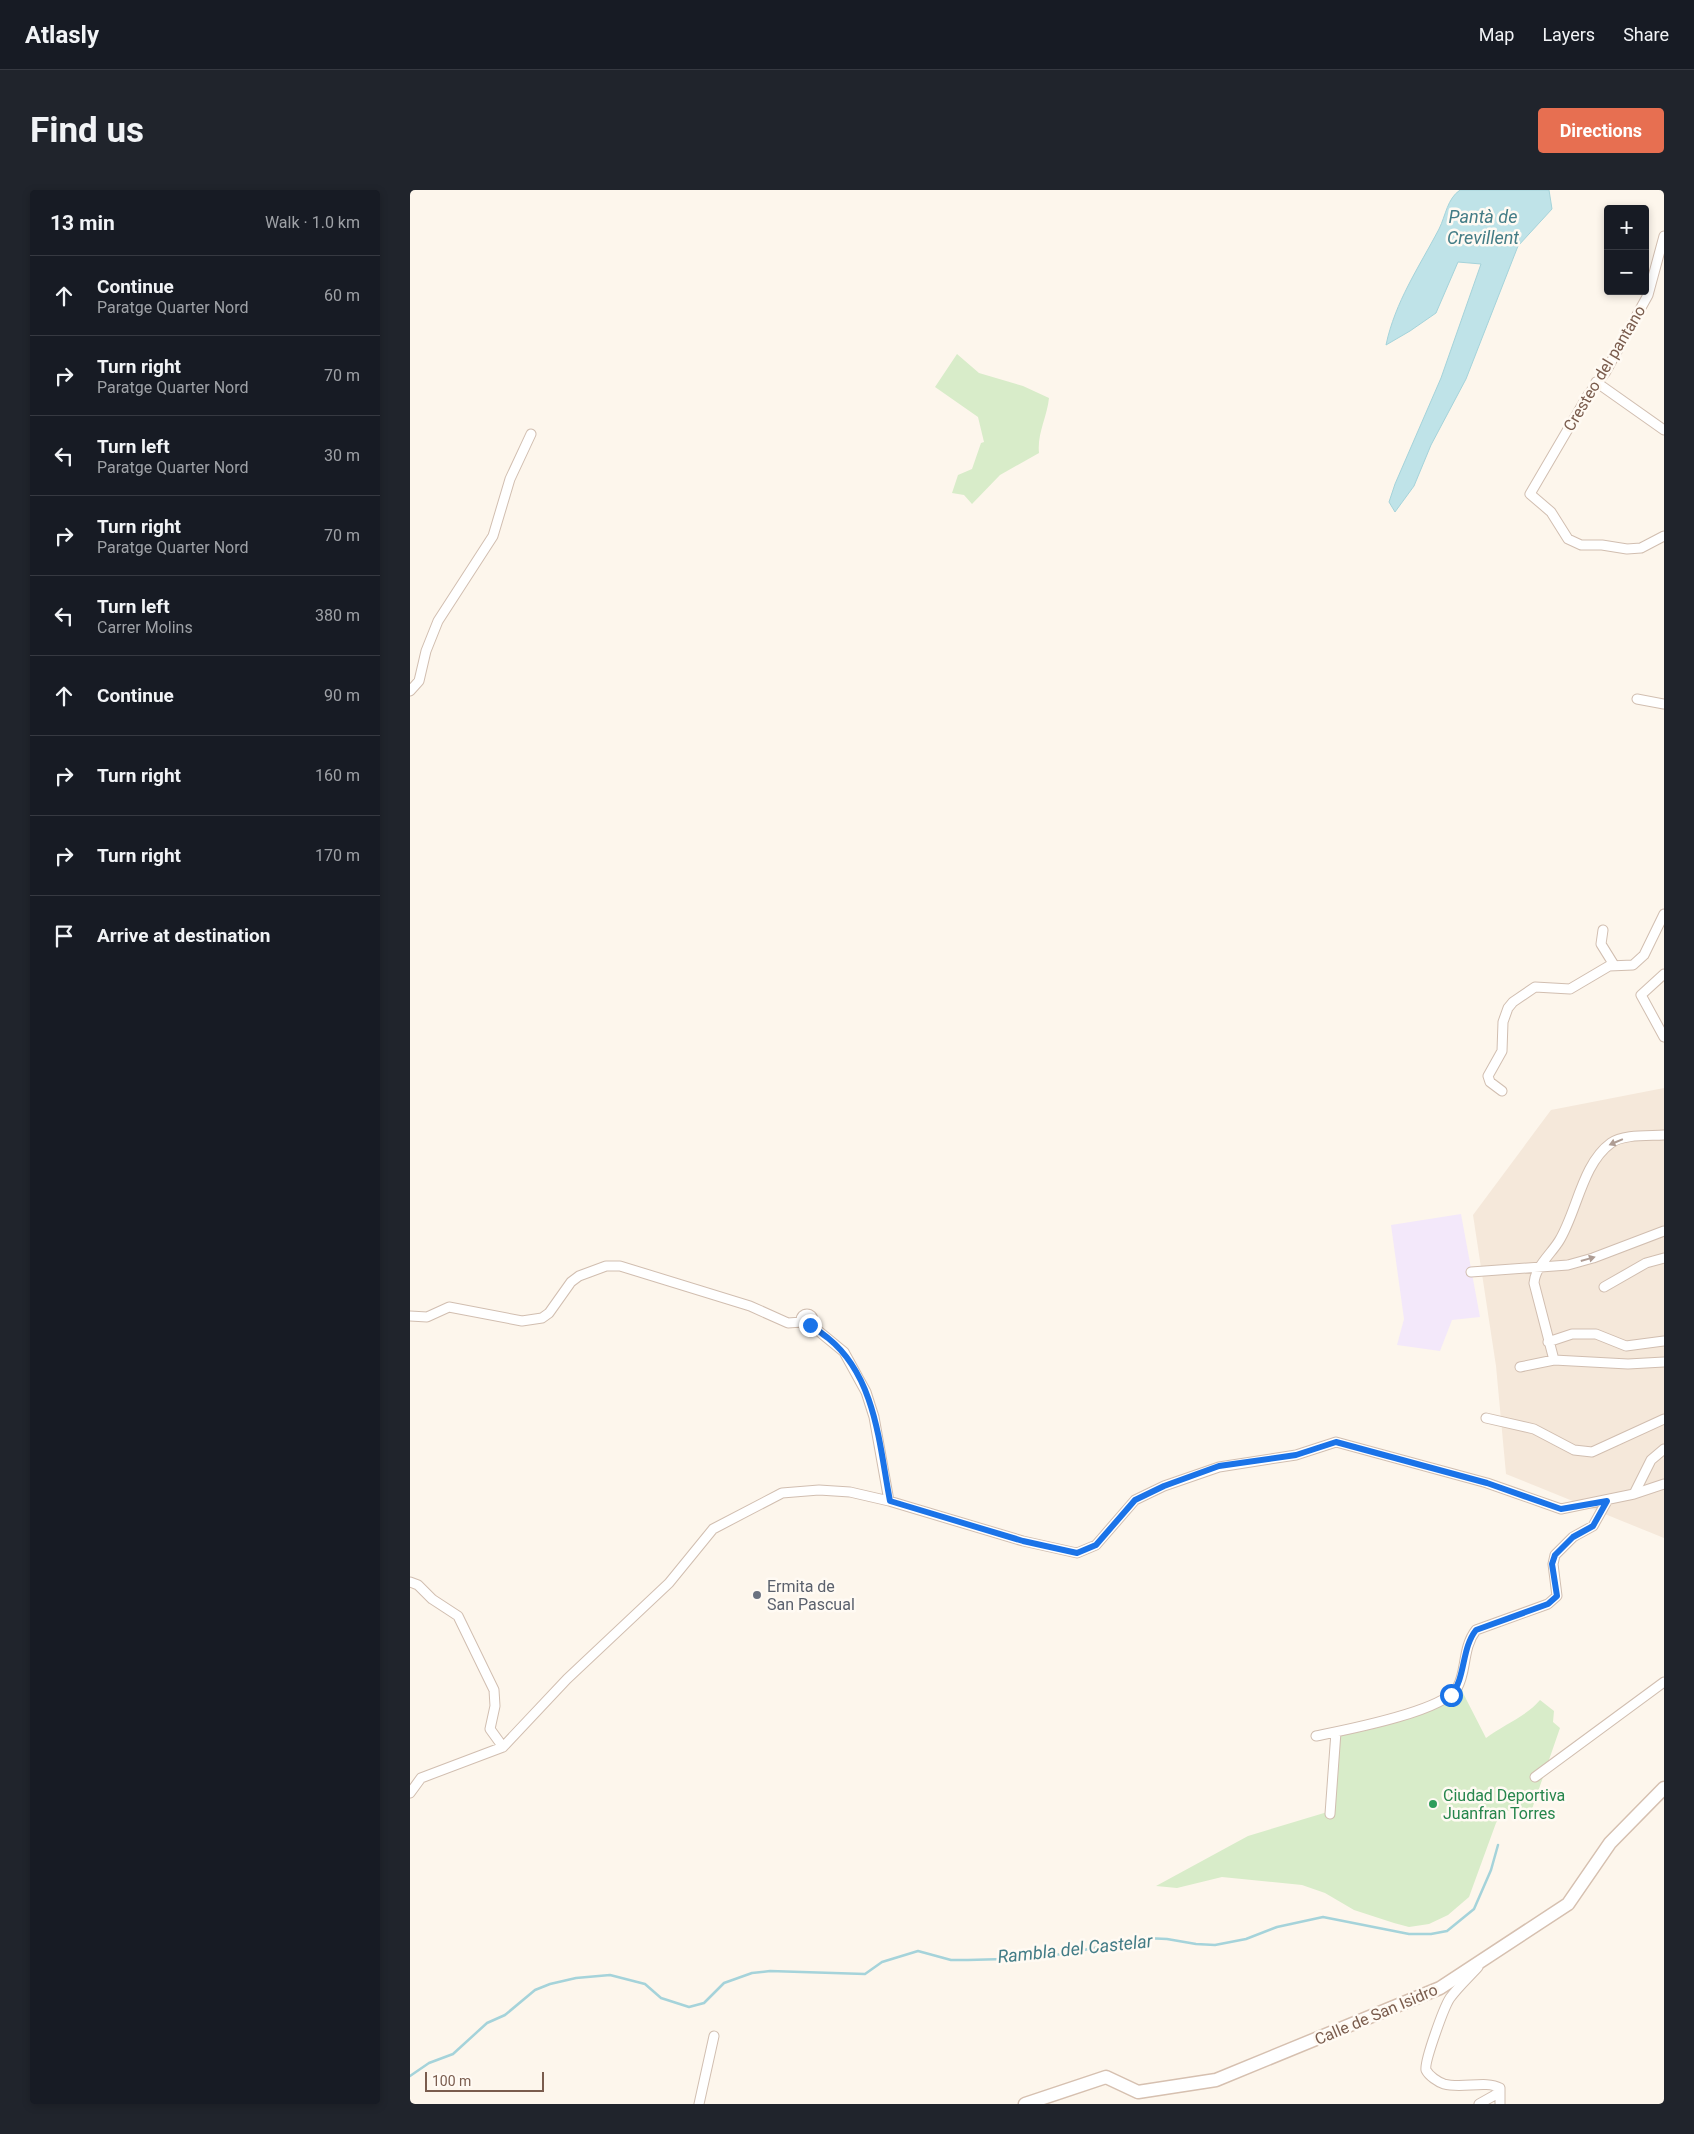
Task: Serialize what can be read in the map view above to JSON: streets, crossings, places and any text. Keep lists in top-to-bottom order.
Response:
{
  "streets": {
    "street": ["Cresteo del pantano", "Calle de San Isidro"]
  },
  "water": ["Pantà de Crevillent", "Rambla del Castelar"],
  "places": ["Ermita de San Pascual", "Ciudad Deportiva Juanfran Torres"],
  "scale_bar": "100 m",
  "page": {
    "header": "Atlasly",
    "nav": ["Map", "Layers", "Share"],
    "buttons": "Directions",
    "title": "Find us",
    "heading": ["13 min", "Walk · 1.0 km"],
    "map_buttons": ["+", "−"],
    "list": [
      ["Continue", "Paratge Quarter Nord", "60 m"],
      ["Turn right", "Paratge Quarter Nord", "70 m"],
      ["Turn left", "Paratge Quarter Nord", "30 m"],
      ["Turn right", "Paratge Quarter Nord", "70 m"],
      ["Turn left", "Carrer Molins", "380 m"],
      ["Continue", "90 m"],
      ["Turn right", "160 m"],
      ["Turn right", "170 m"],
      "Arrive at destination"
    ],
    "scale": "100 m"
  }
}
